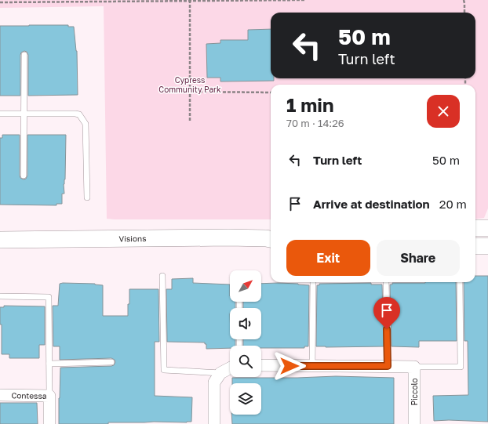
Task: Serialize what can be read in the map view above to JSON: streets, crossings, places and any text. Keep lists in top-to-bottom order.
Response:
{
  "streets": {
    "street": ["Visions", "Piccolo", "Contessa"]
  },
  "parks": ["Cypress Community Park"],
  "north": "top right",
  "page": {
    "turn": ["50 m", "Turn left"],
    "heading": ["1 min", "70 m · 14:26"],
    "list": [
      {
        "name": "Turn left",
        "value": "50 m"
      },
      {
        "name": "Arrive at destination",
        "value": "20 m"
      }
    ],
    "buttons": ["Exit", "Share"]
  }
}
